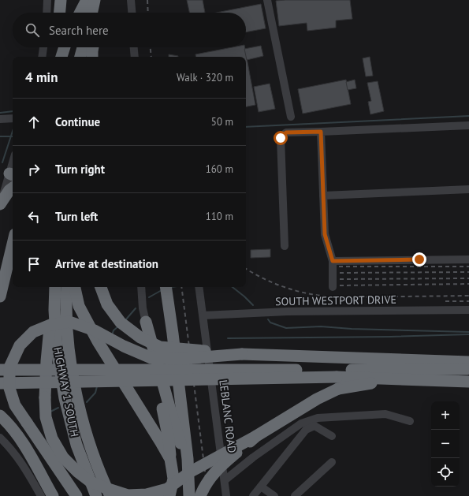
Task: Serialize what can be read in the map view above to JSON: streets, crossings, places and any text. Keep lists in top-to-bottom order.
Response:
{
  "streets": {
    "highway": ["HIGHWAY 1 SOUTH"],
    "street": ["SOUTH WESTPORT DRIVE", "LEBLANC ROAD"]
  },
  "crossings": [
    ["SOUTH WESTPORT DRIVE", "LEBLANC ROAD"]
  ],
  "page": {
    "search": "Search here",
    "heading": ["4 min", "Walk · 320 m"],
    "list": [
      ["Continue", "50 m"],
      ["Turn right", "160 m"],
      ["Turn left", "110 m"],
      "Arrive at destination"
    ],
    "map_buttons": ["+", "−"]
  }
}
